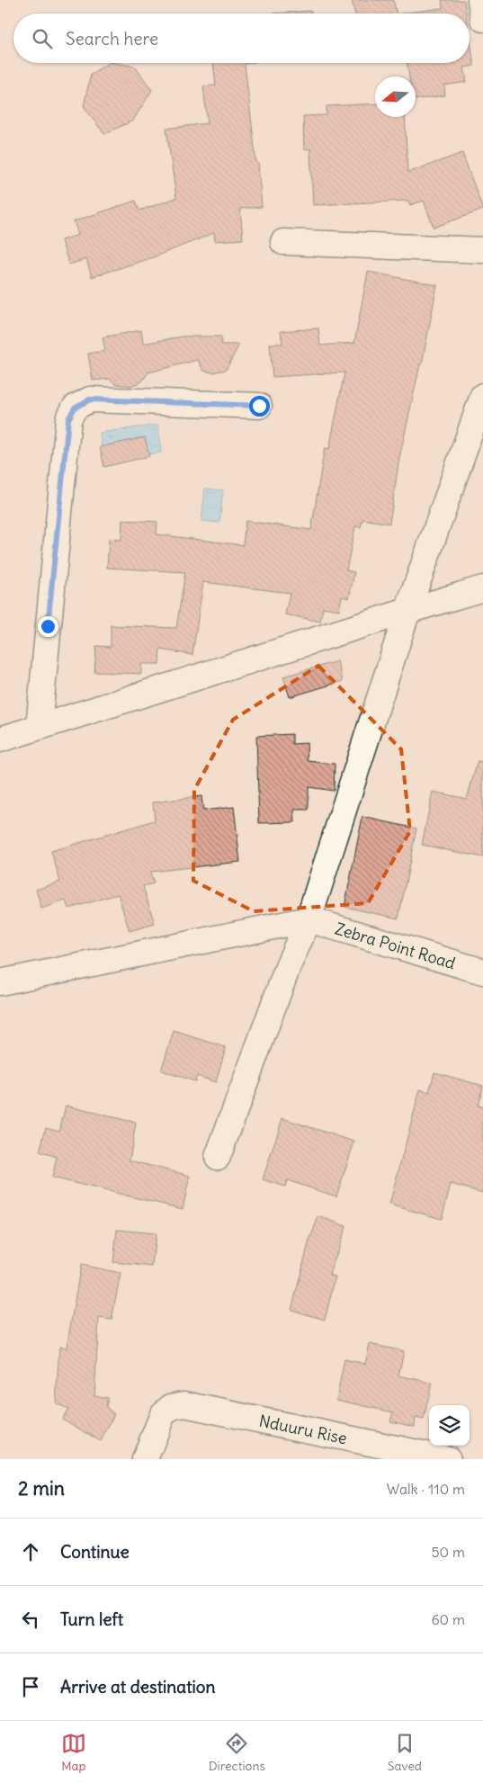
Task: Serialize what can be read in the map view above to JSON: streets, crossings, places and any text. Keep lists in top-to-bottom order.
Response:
{
  "streets": {
    "street": ["Zebra Point Road", "Nduuru Rise"]
  },
  "north": "left",
  "page": {
    "search": "Search here",
    "heading": ["2 min", "Walk · 110 m"],
    "list": [
      ["Continue", "50 m"],
      ["Turn left", "60 m"],
      "Arrive at destination"
    ],
    "nav": ["Map", "Directions", "Saved"]
  }
}
